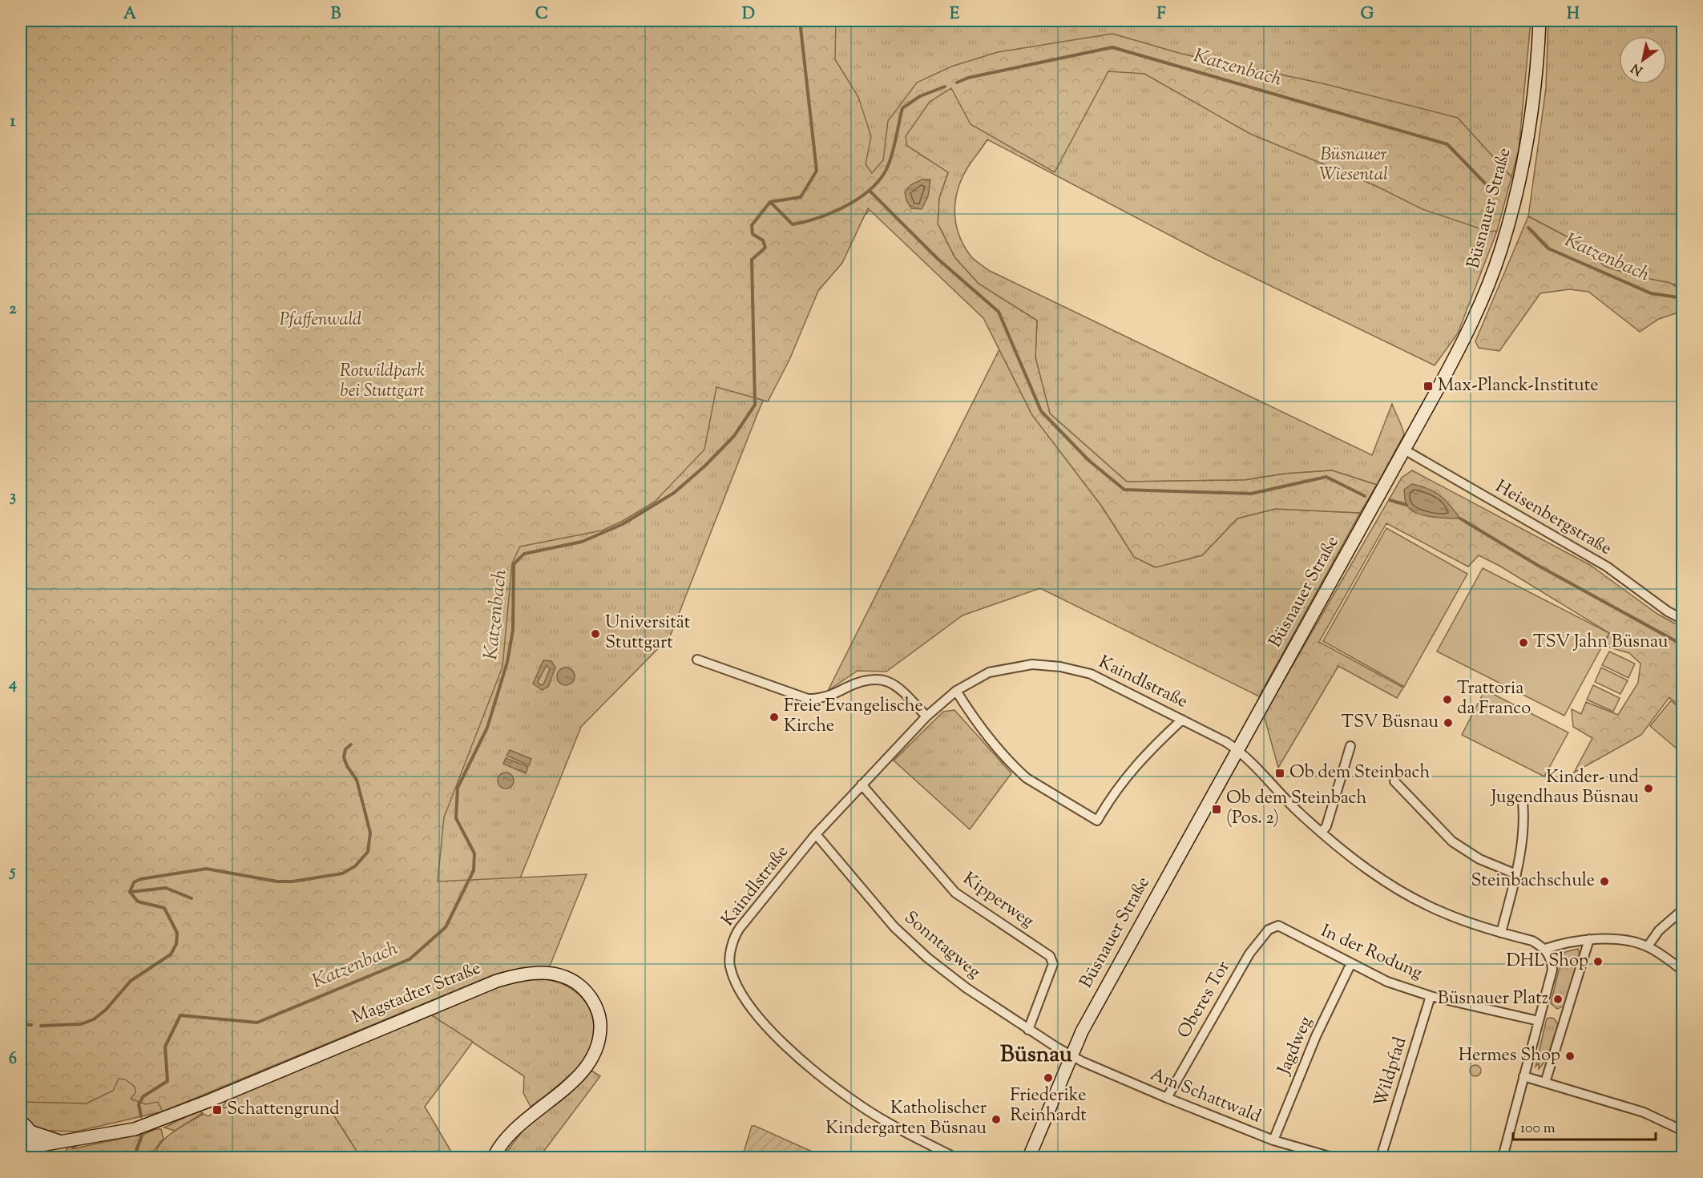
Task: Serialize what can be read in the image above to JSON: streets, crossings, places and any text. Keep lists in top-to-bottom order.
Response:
{
  "streets": {
    "street": [
      "Büsnauer Straße",
      "Heisenbergstraße",
      "Kaindlstraße",
      "Kipperweg",
      "Sonntagweg",
      "In der Rodung",
      "Magstadter Straße",
      "Oberes Tor",
      "Jagdweg",
      "Wildpfad",
      "Am Schattwald"
    ]
  },
  "crossings": [
    ["Büsnauer Straße", "Heisenbergstraße"],
    ["Büsnauer Straße", "Kaindlstraße"],
    ["Büsnauer Straße", "Sonntagweg"],
    ["Büsnauer Straße", "Am Schattwald"],
    ["Kaindlstraße", "Kipperweg"],
    ["Kaindlstraße", "Sonntagweg"],
    ["Kipperweg", "Sonntagweg"],
    ["Sonntagweg", "Am Schattwald"],
    ["In der Rodung", "Oberes Tor"],
    ["In der Rodung", "Jagdweg"],
    ["In der Rodung", "Wildpfad"],
    ["Oberes Tor", "Am Schattwald"],
    ["Jagdweg", "Am Schattwald"]
  ],
  "districts": ["Büsnau"],
  "water": ["Katzenbach"],
  "parks": ["Büsnauer Wiesental", "Pfaffenwald", "Rotwildpark bei Stuttgart"],
  "places": {
    "transit": [
      "Max-Planck-Institute",
      "Ob dem Steinbach",
      "Ob dem Steinbach (Pos. 2)",
      "Schattengrund"
    ],
    "other": [
      "Universität Stuttgart",
      "TSV Jahn Büsnau",
      "Trattoria da Franco",
      "Freie Evangelische Kirche",
      "TSV Büsnau",
      "Kinder- und Jugendhaus Büsnau",
      "Steinbachschule",
      "DHL Shop",
      "Büsnauer Platz",
      "Hermes Shop",
      "Friederike Reinhardt",
      "Katholischer Kindergarten Büsnau"
    ]
  },
  "scale_bar": "100 m",
  "north": "bottom left",
  "grid": {
    "columns": [
      "A",
      "B",
      "C",
      "D",
      "E",
      "F",
      "G",
      "H"
    ],
    "rows": [
      "1",
      "2",
      "3",
      "4",
      "5",
      "6"
    ]
  }
}
